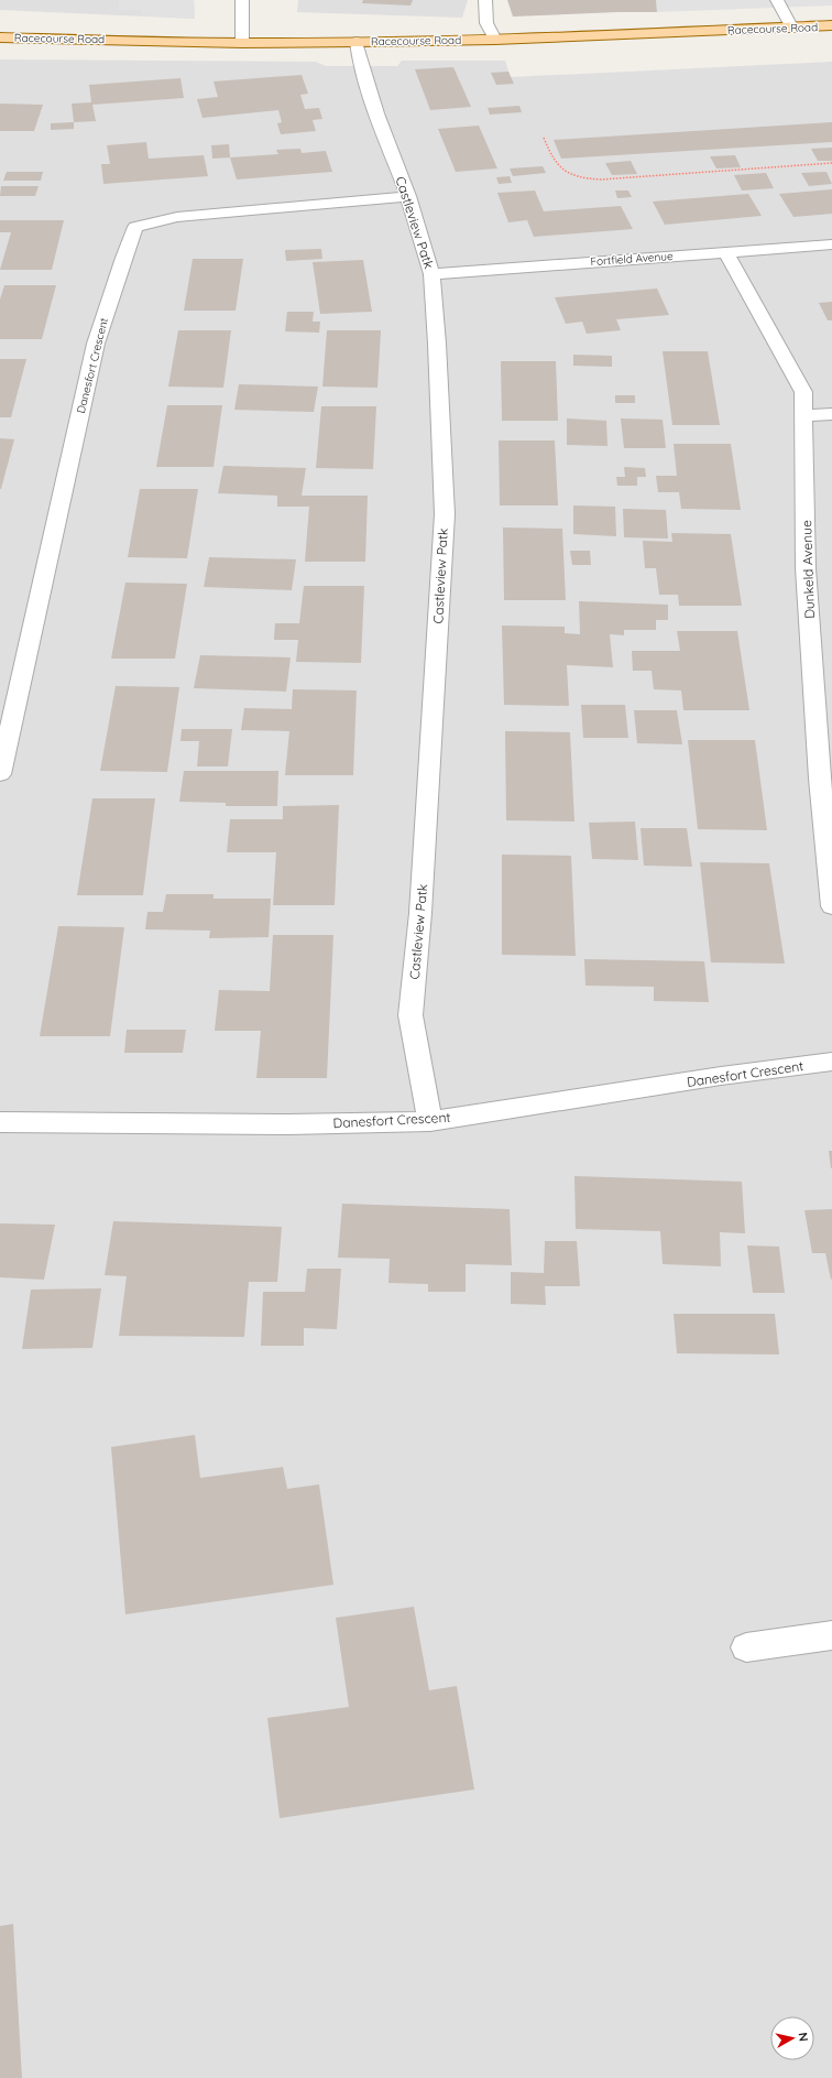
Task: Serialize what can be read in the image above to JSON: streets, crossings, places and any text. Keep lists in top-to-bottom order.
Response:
{
  "streets": {
    "main road": ["Racecourse Road"],
    "street": [
      "Castleview Patk",
      "Fortfield Avenue",
      "Danesfort Crescent",
      "Dunkeld Avenue"
    ]
  },
  "crossings": [
    ["Racecourse Road", "Castleview Patk"],
    ["Castleview Patk", "Fortfield Avenue"],
    ["Castleview Patk", "Danesfort Crescent"],
    ["Fortfield Avenue", "Dunkeld Avenue"]
  ],
  "north": "right"
}
